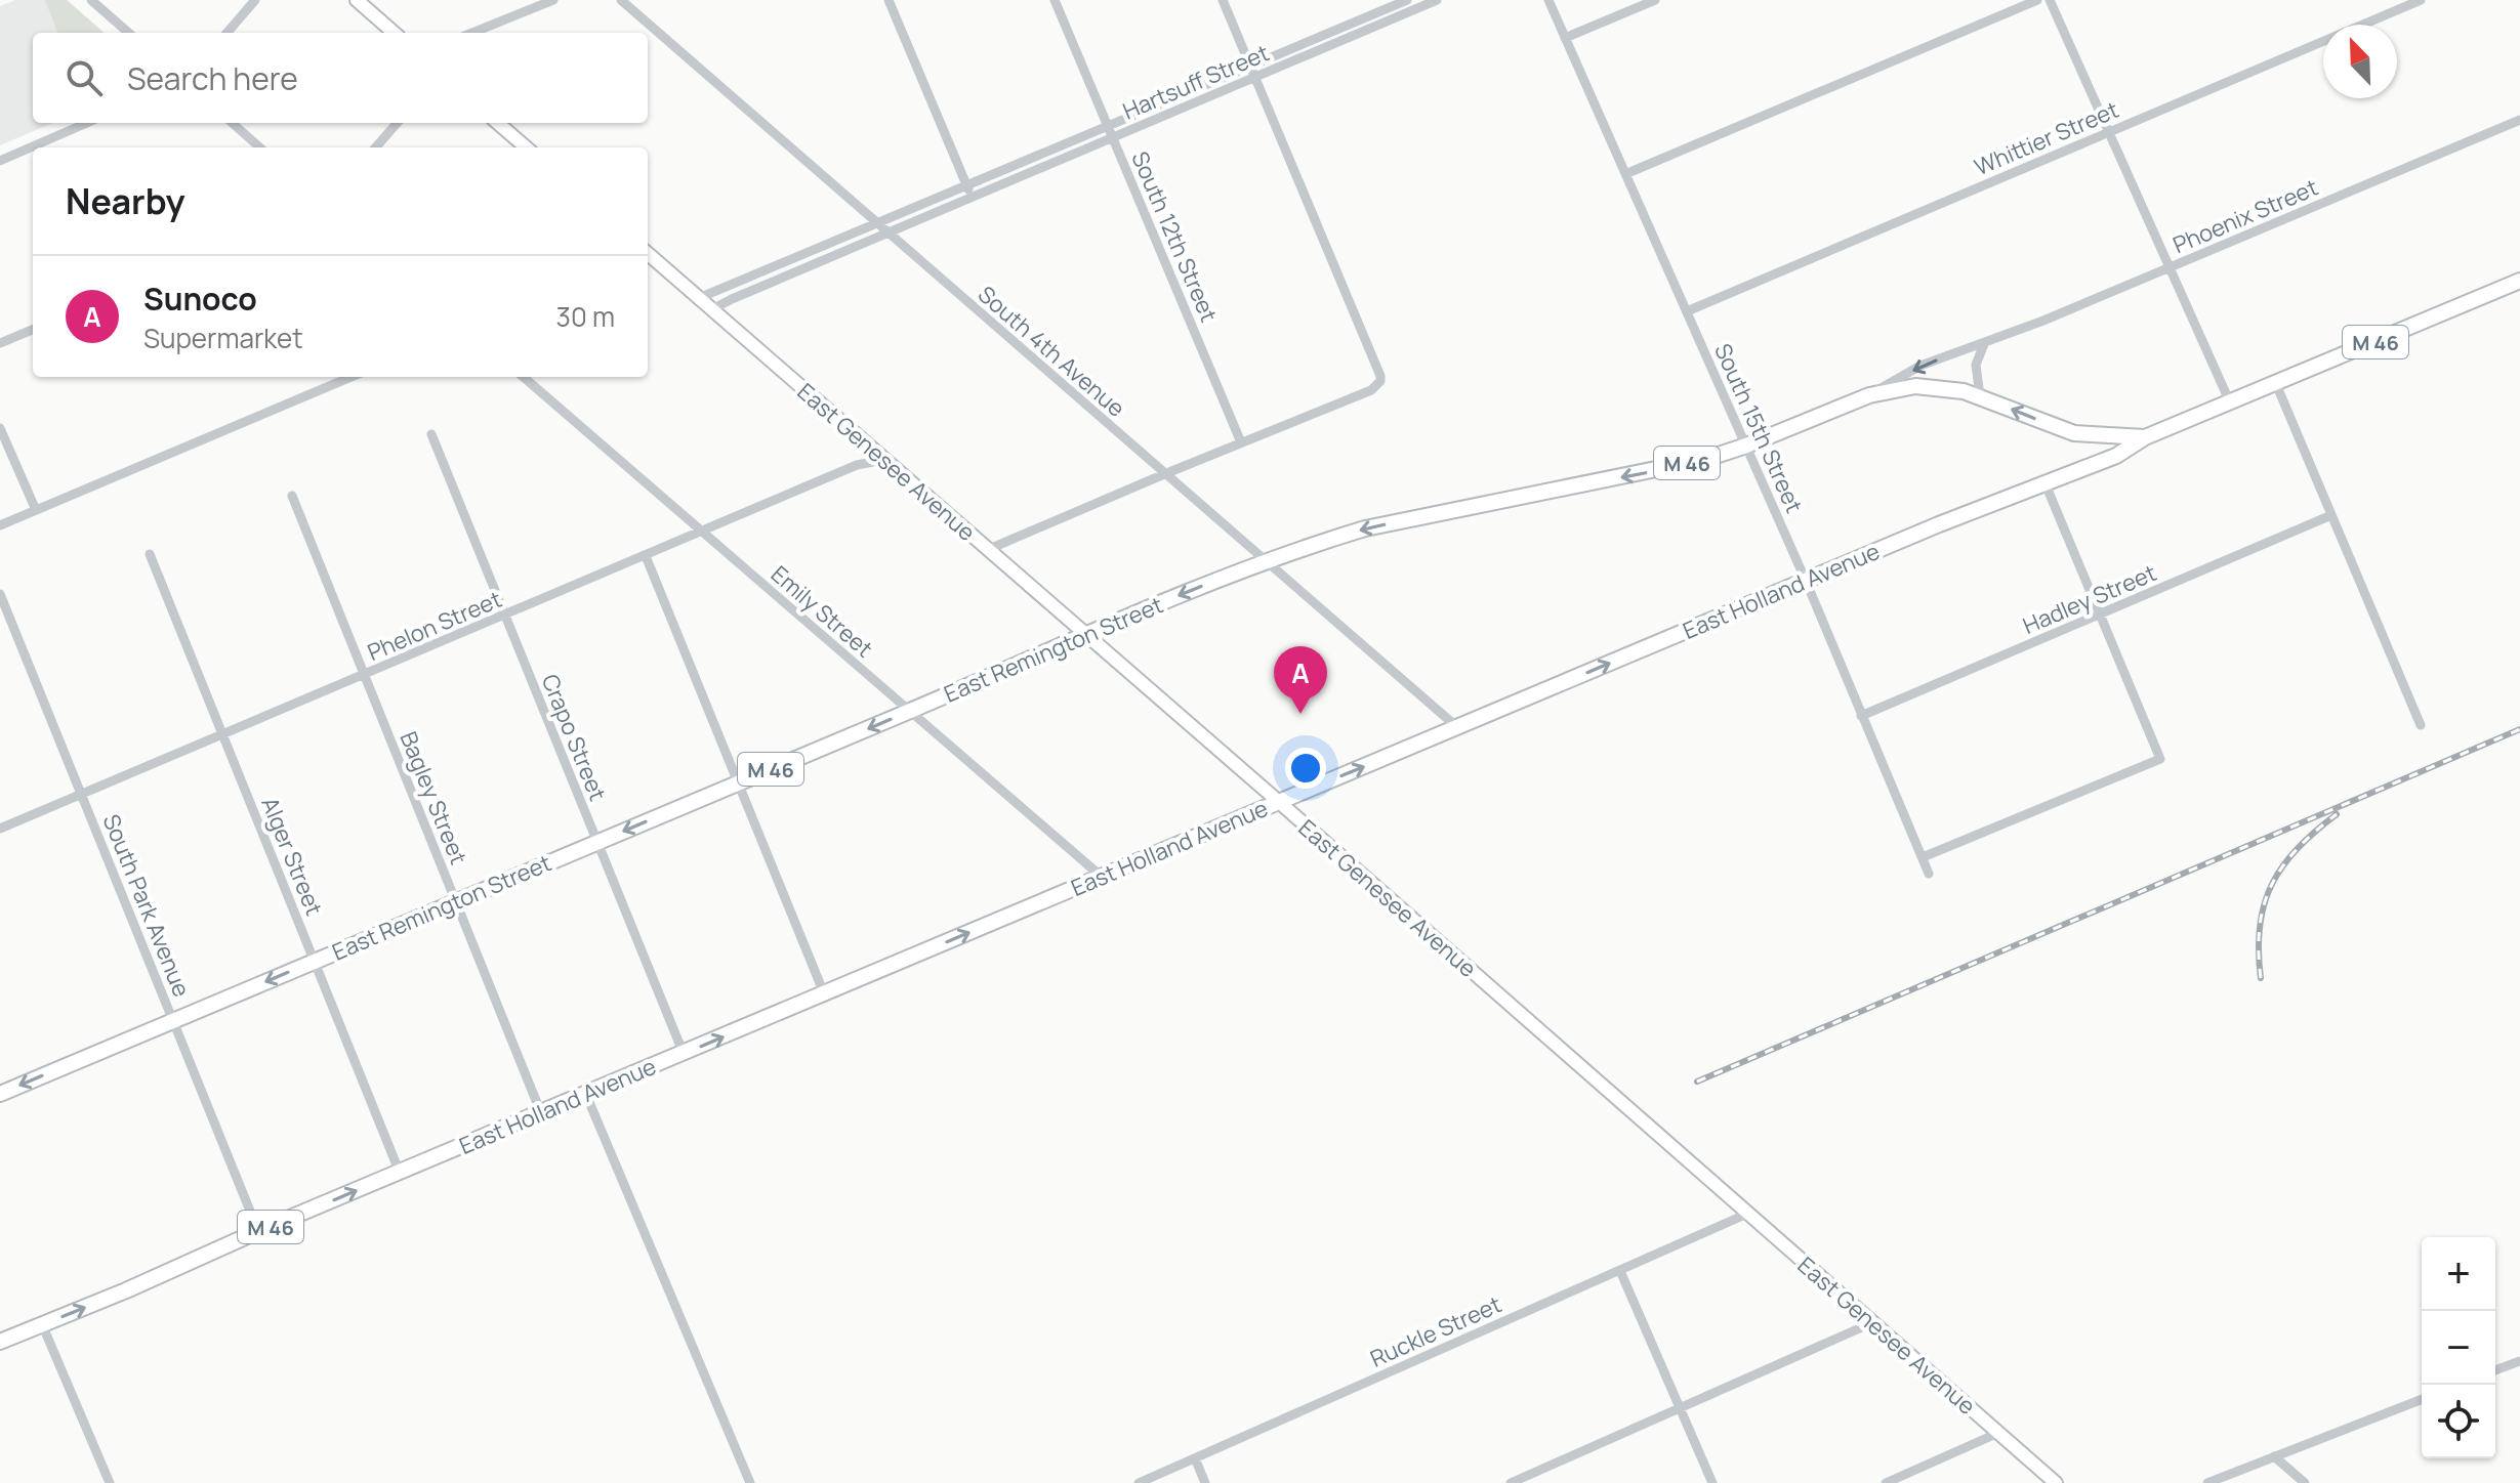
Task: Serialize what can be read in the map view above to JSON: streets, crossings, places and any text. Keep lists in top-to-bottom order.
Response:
{
  "streets": {
    "highway": ["M 46", "East Holland Avenue", "East Remington Street"],
    "main road": ["East Genesee Avenue"],
    "street": [
      "Hartsuff Street",
      "Whittier Street",
      "Phoenix Street",
      "South 12th Street",
      "South 4th Avenue",
      "South 15th Street",
      "Hadley Street",
      "Emily Street",
      "Phelon Street",
      "Crapo Street",
      "Bagley Street",
      "Alger Street",
      "South Park Avenue",
      "Ruckle Street"
    ]
  },
  "crossings": [
    ["Hartsuff Street", "South 12th Street"],
    ["Hartsuff Street", "South 4th Avenue"],
    ["Hartsuff Street", "East Genesee Avenue"],
    ["Whittier Street", "South 15th Street"],
    ["Phoenix Street", "East Remington Street"],
    ["South 4th Avenue", "East Holland Avenue"],
    ["South 4th Avenue", "East Remington Street"],
    ["South 15th Street", "East Holland Avenue"],
    ["South 15th Street", "Hadley Street"],
    ["South 15th Street", "East Remington Street"],
    ["East Genesee Avenue", "East Holland Avenue"],
    ["East Genesee Avenue", "Phelon Street"],
    ["East Genesee Avenue", "East Remington Street"],
    ["East Genesee Avenue", "Ruckle Street"],
    ["East Holland Avenue", "Emily Street"],
    ["East Holland Avenue", "East Remington Street"],
    ["East Holland Avenue", "Crapo Street"],
    ["East Holland Avenue", "Bagley Street"],
    ["East Holland Avenue", "Alger Street"],
    ["East Holland Avenue", "South Park Avenue"],
    ["Emily Street", "Phelon Street"],
    ["Emily Street", "East Remington Street"],
    ["Phelon Street", "Crapo Street"],
    ["Phelon Street", "Bagley Street"],
    ["Phelon Street", "Alger Street"],
    ["Phelon Street", "South Park Avenue"],
    ["East Remington Street", "Crapo Street"],
    ["East Remington Street", "Bagley Street"],
    ["East Remington Street", "Alger Street"],
    ["East Remington Street", "South Park Avenue"]
  ],
  "one_way": ["East Holland Avenue", "East Remington Street"],
  "north": "top left",
  "page": {
    "search": "Search here",
    "heading": "Nearby",
    "list": [
      {
        "mark": "A",
        "name": "Sunoco",
        "note": "Supermarket",
        "value": "30 m"
      }
    ],
    "pins": "A",
    "map_buttons": ["+", "−"]
  }
}
